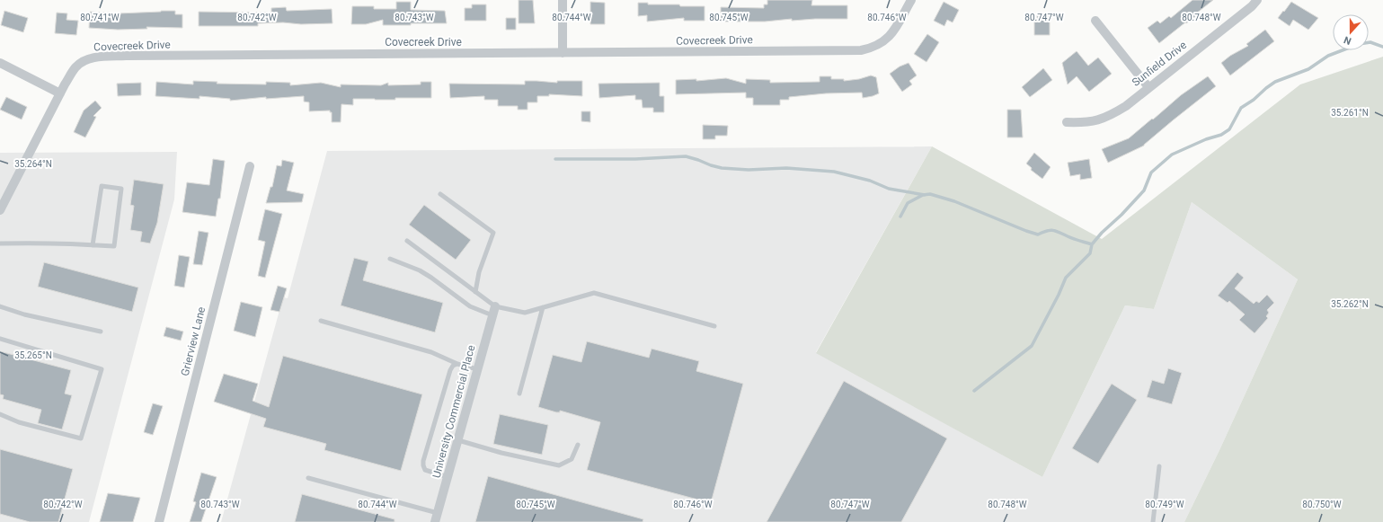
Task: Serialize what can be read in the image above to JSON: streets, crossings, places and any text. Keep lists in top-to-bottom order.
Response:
{
  "streets": {
    "street": [
      "Covecreek Drive",
      "Sunfield Drive",
      "Grierview Lane",
      "University Commercial Place"
    ]
  },
  "north": "bottom",
  "coordinates": [
    "80.741°W",
    "80.742°W",
    "80.743°W",
    "80.744°W",
    "80.745°W",
    "80.746°W",
    "80.747°W",
    "80.748°W",
    "35.261°N",
    "35.264°N",
    "35.262°N",
    "35.265°N",
    "80.749°W",
    "80.750°W"
  ]
}
